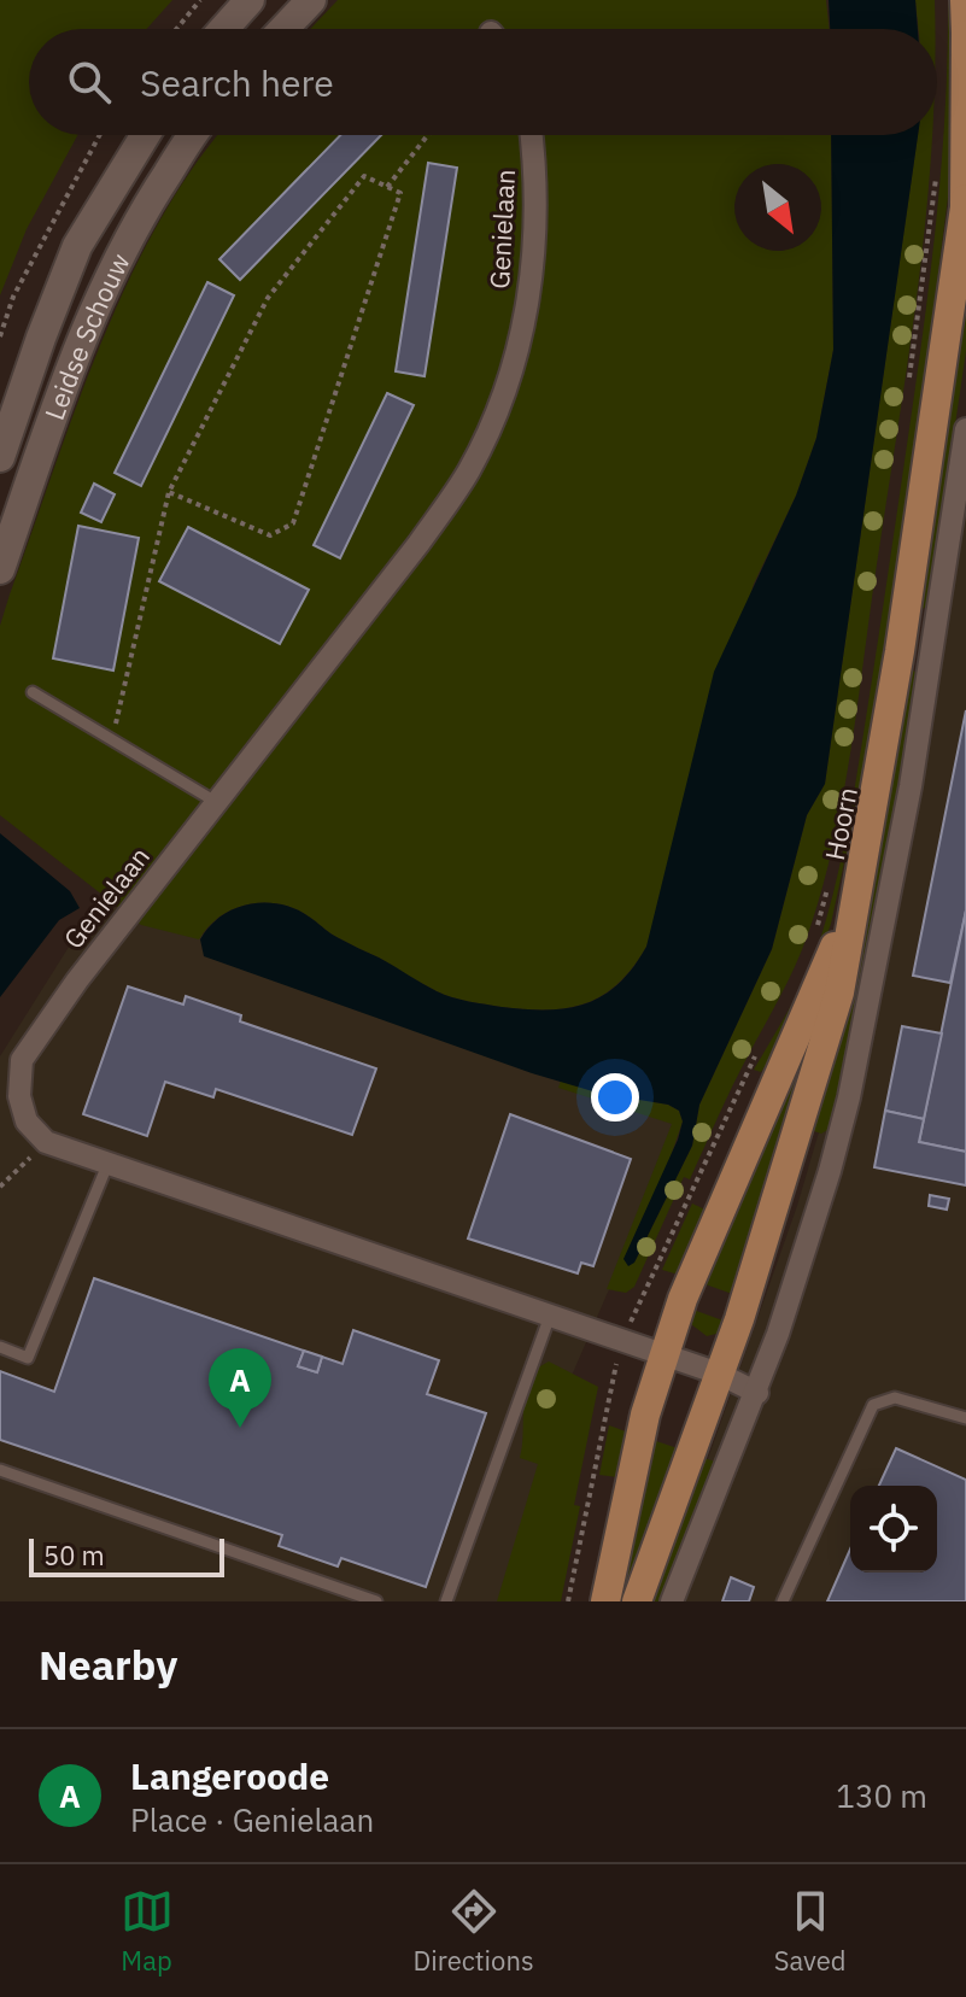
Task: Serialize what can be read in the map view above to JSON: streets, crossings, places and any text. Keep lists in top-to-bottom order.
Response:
{
  "streets": {
    "main road": ["Hoorn"],
    "street": ["Genielaan", "Leidse Schouw"]
  },
  "scale_bar": "50 m",
  "north": "bottom right",
  "page": {
    "search": "Search here",
    "pins": "A",
    "scale": "50 m",
    "heading": "Nearby",
    "list": [
      {
        "mark": "A",
        "name": "Langeroode",
        "note": "Place · Genielaan",
        "value": "130 m"
      }
    ],
    "nav": ["Map", "Directions", "Saved"]
  }
}
